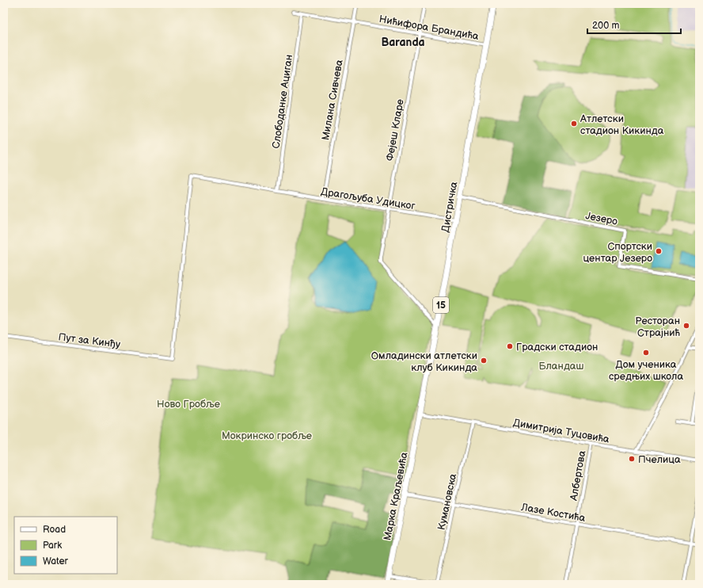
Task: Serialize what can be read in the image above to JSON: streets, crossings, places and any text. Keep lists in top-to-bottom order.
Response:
{
  "streets": {
    "main road": ["Дистричка", "15", "Марка Краљевића"],
    "street": [
      "Нићифора Брандића",
      "Милана Сивчева",
      "Слободанке Ациган",
      "Фејеш Кларе",
      "Драгољуба Удицког",
      "Језеро",
      "Пут за Кинђу",
      "Димитрија Туцовића",
      "Албертова",
      "Кумановска",
      "Лазе Костића"
    ]
  },
  "crossings": [
    ["Нићифора Брандића", "Милана Сивчева"],
    ["Нићифора Брандића", "Слободанке Ациган"],
    ["Нићифора Брандића", "Фејеш Кларе"],
    ["Нићифора Брандића", "Дистричка"],
    ["Милана Сивчева", "Драгољуба Удицког"],
    ["Слободанке Ациган", "Драгољуба Удицког"],
    ["Фејеш Кларе", "Драгољуба Удицког"],
    ["Фејеш Кларе", "Дистричка"],
    ["Драгољуба Удицког", "Дистричка"],
    ["Драгољуба Удицког", "Пут за Кинђу"],
    ["Дистричка", "Језеро"],
    ["Дистричка", "Димитрија Туцовића"],
    ["Дистричка", "Марка Краљевића"],
    ["Димитрија Туцовића", "Албертова"],
    ["Димитрија Туцовића", "Марка Краљевића"],
    ["Димитрија Туцовића", "Кумановска"],
    ["Албертова", "Лазе Костића"],
    ["Марка Краљевића", "Лазе Костића"],
    ["Кумановска", "Лазе Костића"]
  ],
  "districts": ["Baranda"],
  "parks": ["Бландаш", "Ново Гробље", "Мокринско гробље"],
  "places": [
    "Атлетски стадион Кикинда",
    "Спортски центар Језеро",
    "Ресторан Страјнић",
    "Градски стадион",
    "Дом ученика средњих школа",
    "Омладински атлетски клуб Кикинда",
    "Пчелица"
  ],
  "legend": ["Road", "Park", "Water"],
  "scale_bar": "200 m"
}
